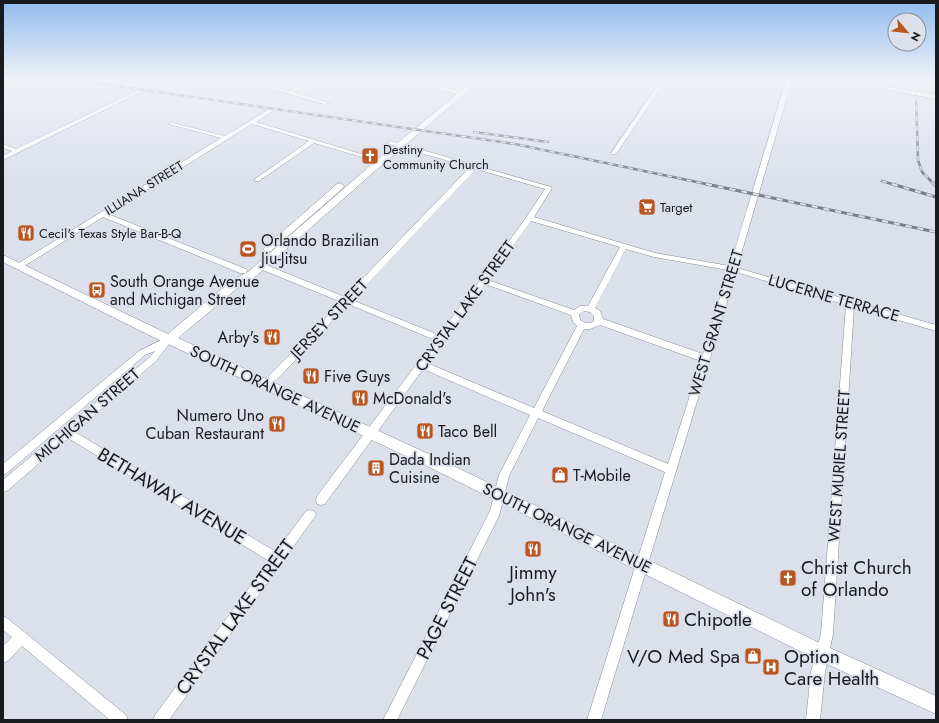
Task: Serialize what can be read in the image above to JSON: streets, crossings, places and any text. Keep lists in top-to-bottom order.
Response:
{
  "streets": {
    "main road": ["SOUTH ORANGE AVENUE", "MICHIGAN STREET"],
    "street": [
      "ILLIANA STREET",
      "LUCERNE TERRACE",
      "CRYSTAL LAKE STREET",
      "JERSEY STREET",
      "WEST GRANT STREET",
      "WEST MURIEL STREET",
      "BETHAWAY AVENUE",
      "PAGE STREET"
    ]
  },
  "crossings": [
    ["ILLIANA STREET", "SOUTH ORANGE AVENUE"],
    ["LUCERNE TERRACE", "CRYSTAL LAKE STREET"],
    ["LUCERNE TERRACE", "WEST GRANT STREET"],
    ["LUCERNE TERRACE", "WEST MURIEL STREET"],
    ["CRYSTAL LAKE STREET", "JERSEY STREET"],
    ["CRYSTAL LAKE STREET", "SOUTH ORANGE AVENUE"],
    ["CRYSTAL LAKE STREET", "BETHAWAY AVENUE"],
    ["JERSEY STREET", "SOUTH ORANGE AVENUE"],
    ["WEST GRANT STREET", "SOUTH ORANGE AVENUE"],
    ["SOUTH ORANGE AVENUE", "MICHIGAN STREET"],
    ["SOUTH ORANGE AVENUE", "WEST MURIEL STREET"],
    ["SOUTH ORANGE AVENUE", "PAGE STREET"],
    ["MICHIGAN STREET", "BETHAWAY AVENUE"]
  ],
  "places": {
    "church": ["Destiny Community Church", "Christ Church of Orlando"],
    "supermarket": ["Target"],
    "restaurant": [
      "Cecil's Texas Style Bar-B-Q",
      "Arby's",
      "Five Guys",
      "McDonald's",
      "Numero Uno Cuban Restaurant",
      "Taco Bell",
      "Jimmy John's",
      "Chipotle"
    ],
    "sports": ["Orlando Brazilian Jiu-Jitsu"],
    "bus stop": ["South Orange Avenue and Michigan Street"],
    "building": ["Dada Indian Cuisine"],
    "shop": ["T-Mobile", "V/O Med Spa"],
    "hospital": ["Option Care Health"]
  },
  "north": "bottom right"
}
